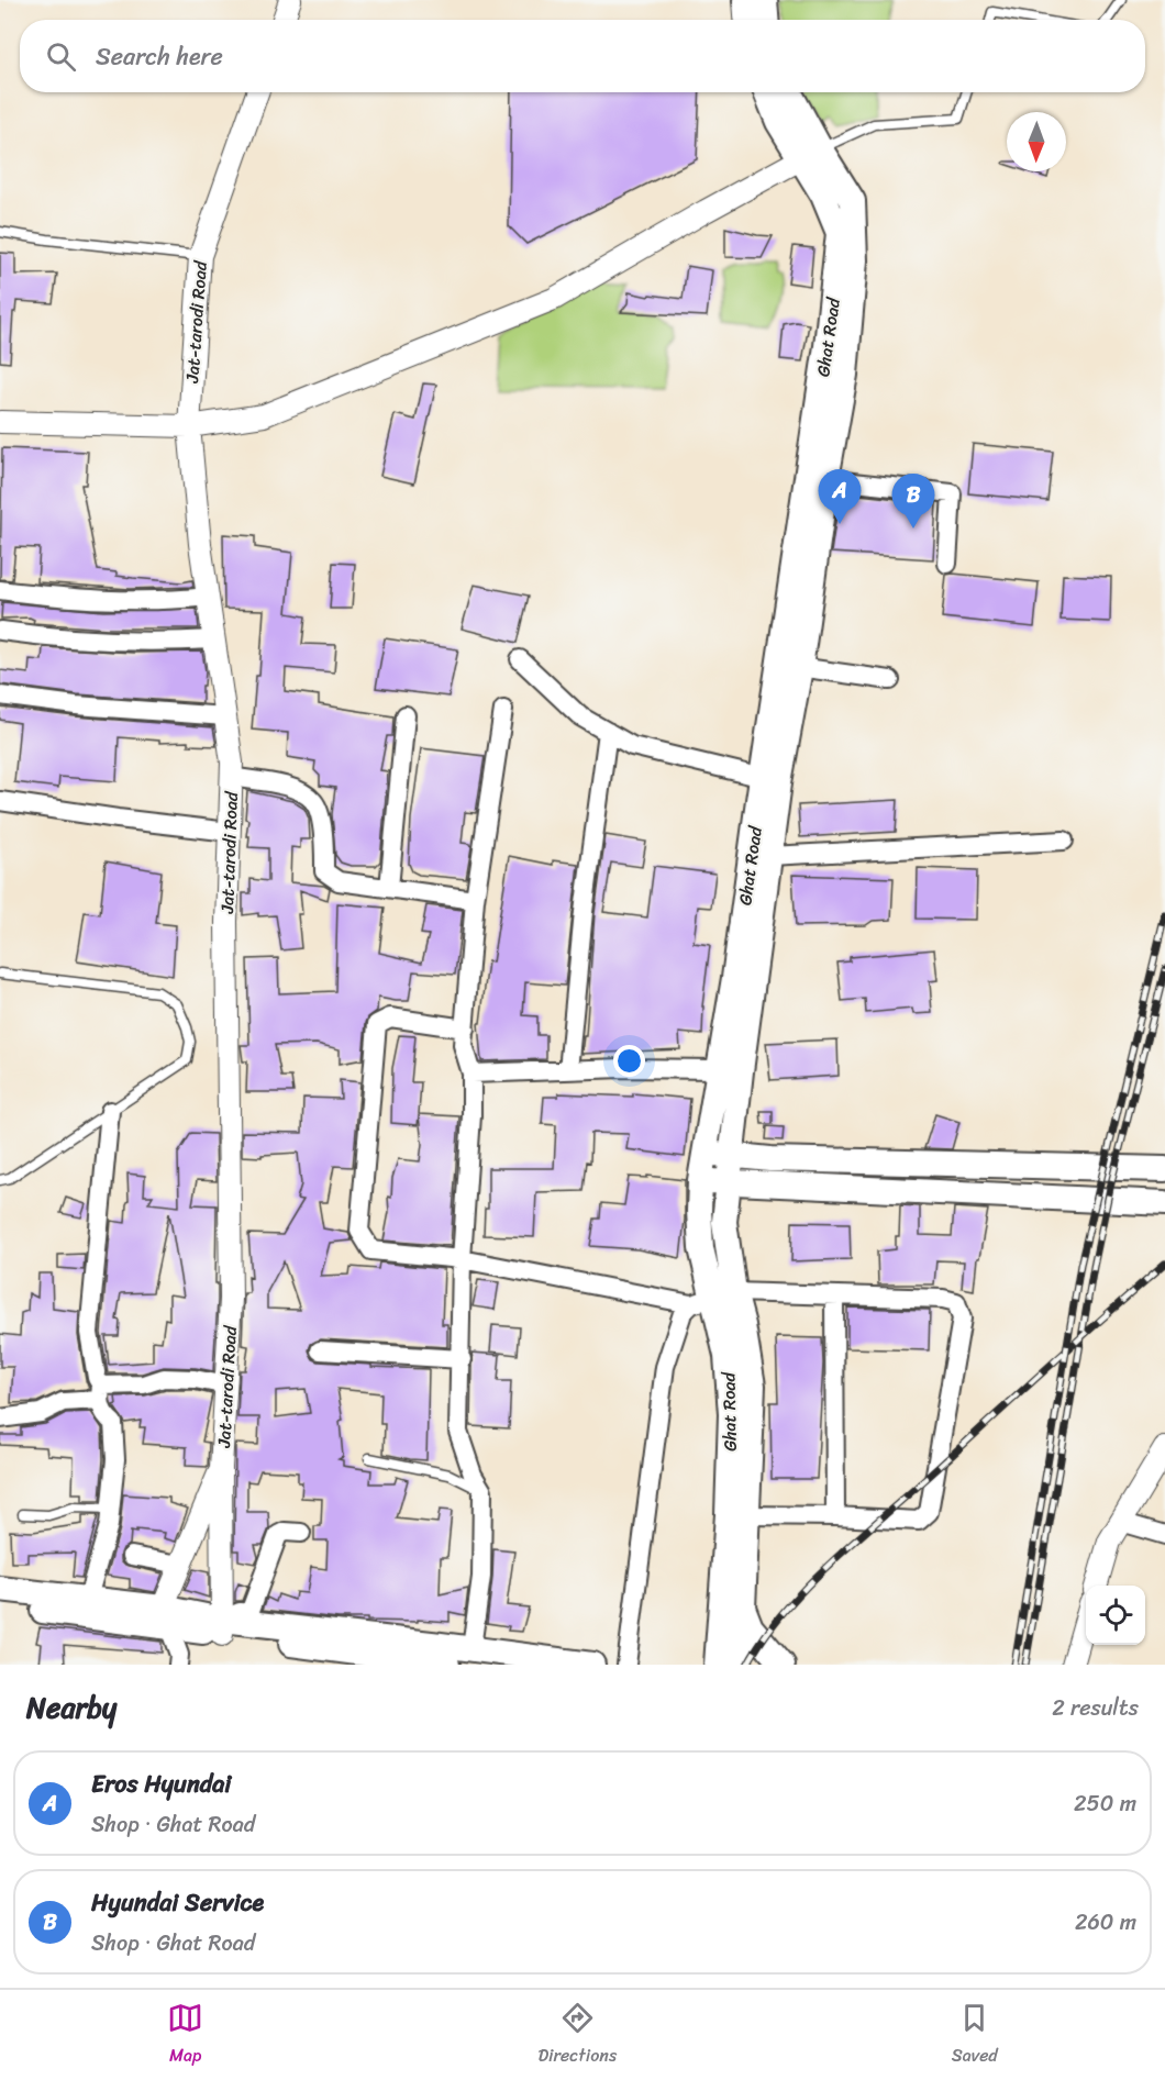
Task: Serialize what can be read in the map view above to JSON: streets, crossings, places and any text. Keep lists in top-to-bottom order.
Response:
{
  "streets": {
    "main road": ["Ghat Road"],
    "street": ["Jat-tarodi Road"]
  },
  "north": "bottom",
  "page": {
    "search": "Search here",
    "pins": ["A", "B"],
    "heading": ["Nearby", "2 results"],
    "list": [
      {
        "mark": "A",
        "name": "Eros Hyundai",
        "note": "Shop · Ghat Road",
        "value": "250 m"
      },
      {
        "mark": "B",
        "name": "Hyundai Service",
        "note": "Shop · Ghat Road",
        "value": "260 m"
      }
    ],
    "nav": ["Map", "Directions", "Saved"]
  }
}
